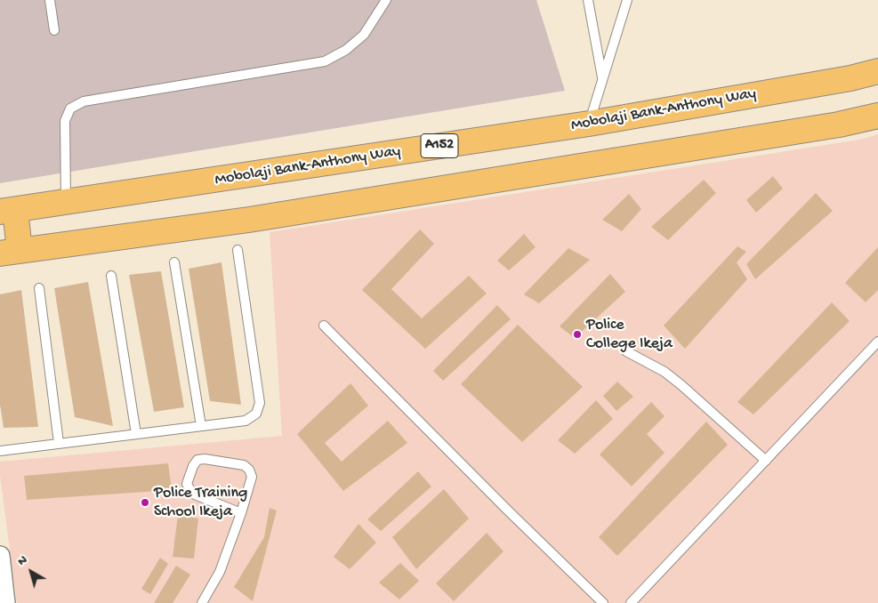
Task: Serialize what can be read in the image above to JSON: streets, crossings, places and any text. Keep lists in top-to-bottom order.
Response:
{
  "streets": {
    "main road": ["Mobolaji Bank-Anthony Way", "A152"]
  },
  "places": ["Police College Ikeja", "Police Training School Ikeja"],
  "north": "top left"
}
